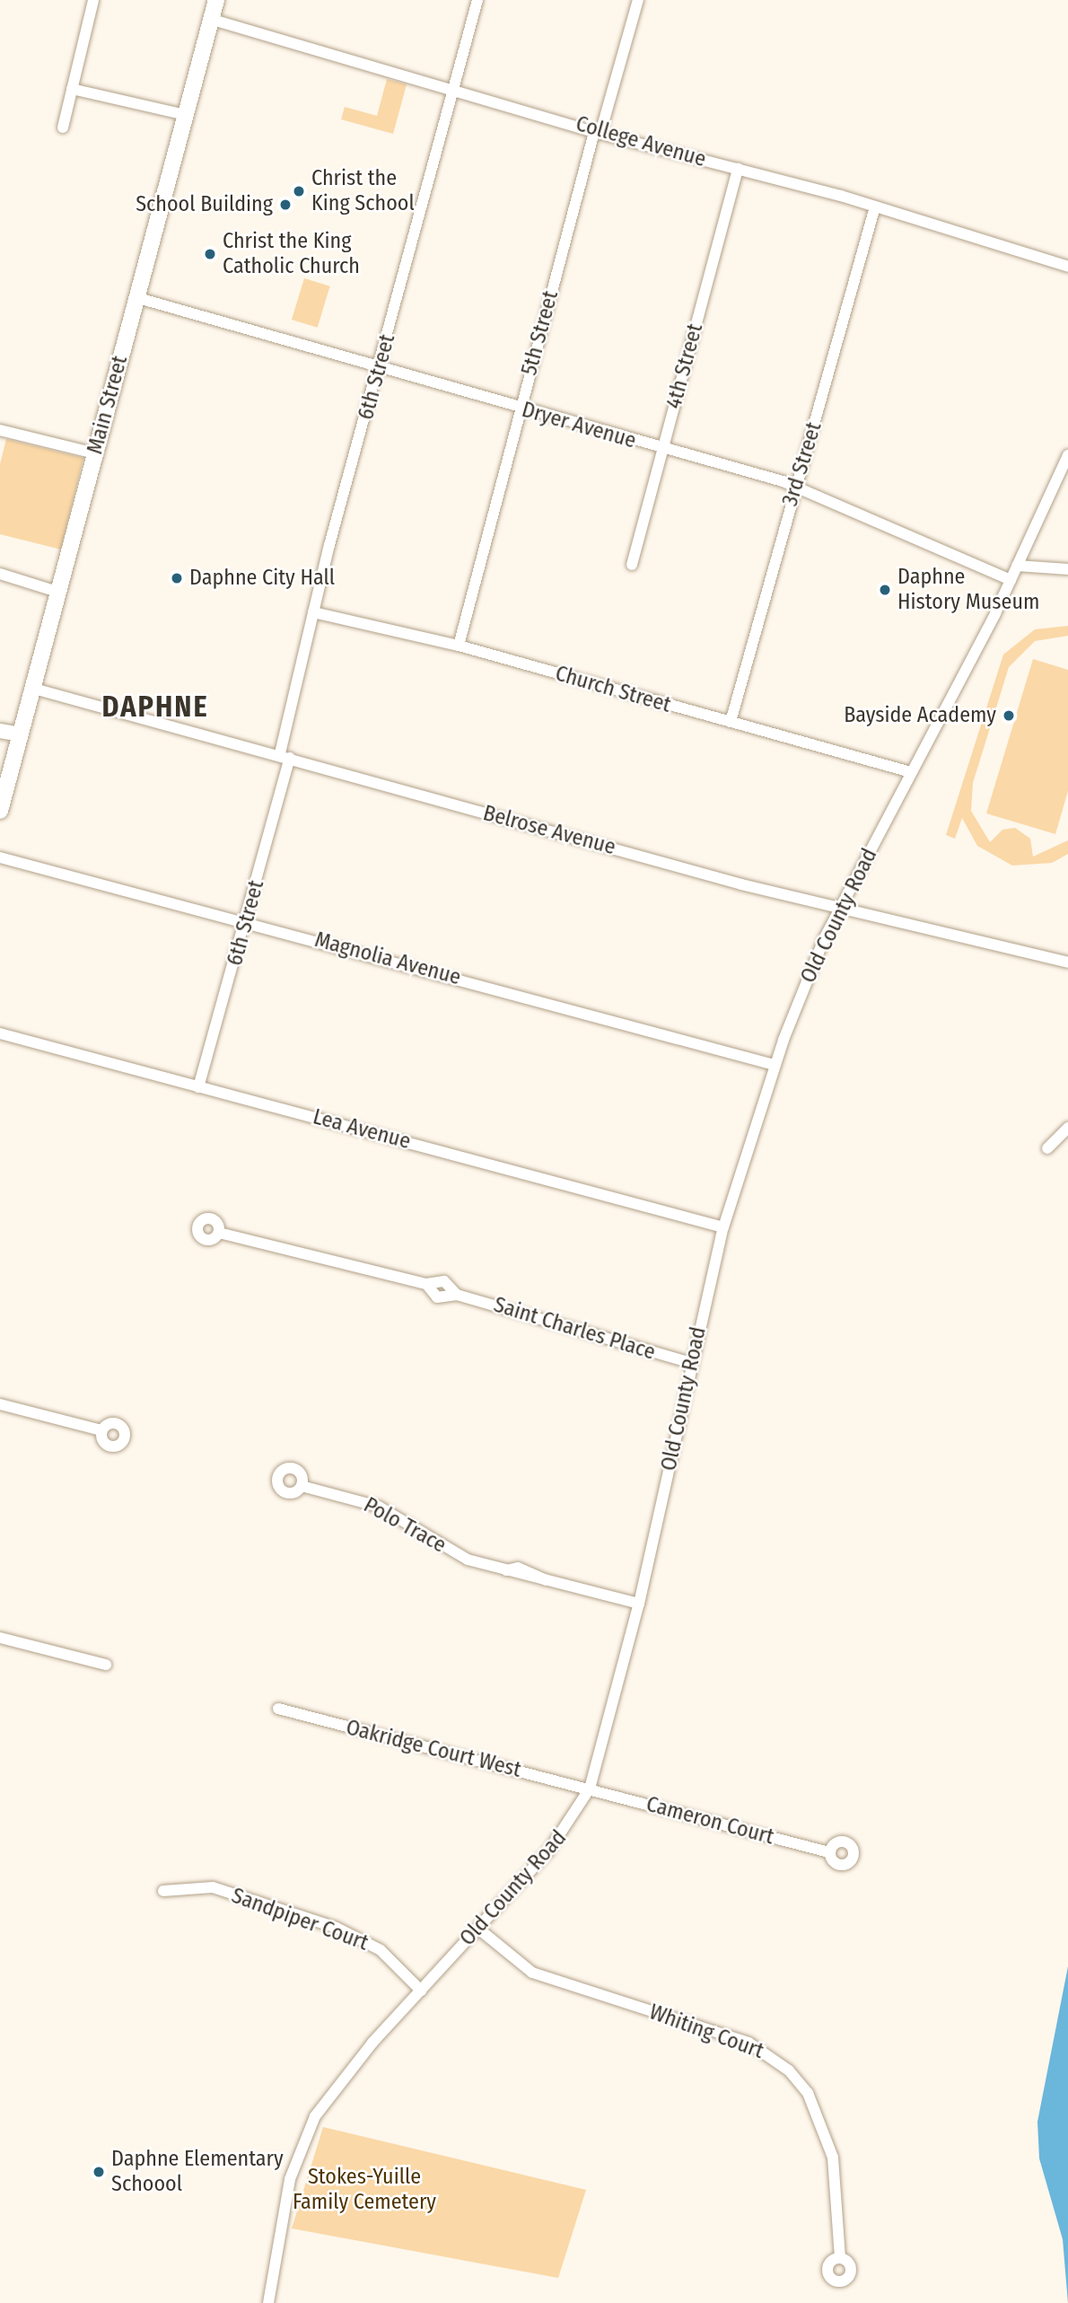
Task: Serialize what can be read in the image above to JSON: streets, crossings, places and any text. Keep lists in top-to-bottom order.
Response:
{
  "streets": {
    "main road": ["Main Street"],
    "street": [
      "College Avenue",
      "5th Street",
      "4th Street",
      "6th Street",
      "Dryer Avenue",
      "3rd Street",
      "Church Street",
      "Belrose Avenue",
      "Old County Road",
      "Magnolia Avenue",
      "Lea Avenue",
      "Saint Charles Place",
      "Polo Trace",
      "Oakridge Court West",
      "Cameron Court",
      "Sandpiper Court",
      "Whiting Court"
    ]
  },
  "crossings": [
    ["College Avenue", "5th Street"],
    ["College Avenue", "4th Street"],
    ["College Avenue", "6th Street"],
    ["College Avenue", "Main Street"],
    ["College Avenue", "3rd Street"],
    ["5th Street", "Dryer Avenue"],
    ["5th Street", "Church Street"],
    ["4th Street", "Dryer Avenue"],
    ["6th Street", "Dryer Avenue"],
    ["6th Street", "Church Street"],
    ["6th Street", "Belrose Avenue"],
    ["6th Street", "Magnolia Avenue"],
    ["6th Street", "Lea Avenue"],
    ["Main Street", "Dryer Avenue"],
    ["Main Street", "Belrose Avenue"],
    ["Dryer Avenue", "3rd Street"],
    ["Dryer Avenue", "Old County Road"],
    ["3rd Street", "Church Street"],
    ["Church Street", "Old County Road"],
    ["Belrose Avenue", "Old County Road"],
    ["Old County Road", "Magnolia Avenue"],
    ["Old County Road", "Lea Avenue"],
    ["Old County Road", "Saint Charles Place"],
    ["Old County Road", "Polo Trace"],
    ["Old County Road", "Oakridge Court West"],
    ["Old County Road", "Cameron Court"],
    ["Old County Road", "Sandpiper Court"],
    ["Old County Road", "Whiting Court"],
    ["Oakridge Court West", "Cameron Court"]
  ],
  "districts": ["DAPHNE"],
  "parks": ["Stokes-Yuille Family Cemetery"],
  "places": [
    "Christ the King School",
    "School Building",
    "Christ the King Catholic Church",
    "Daphne City Hall",
    "Daphne History Museum",
    "Bayside Academy",
    "Daphne Elementary Schoool"
  ]
}
